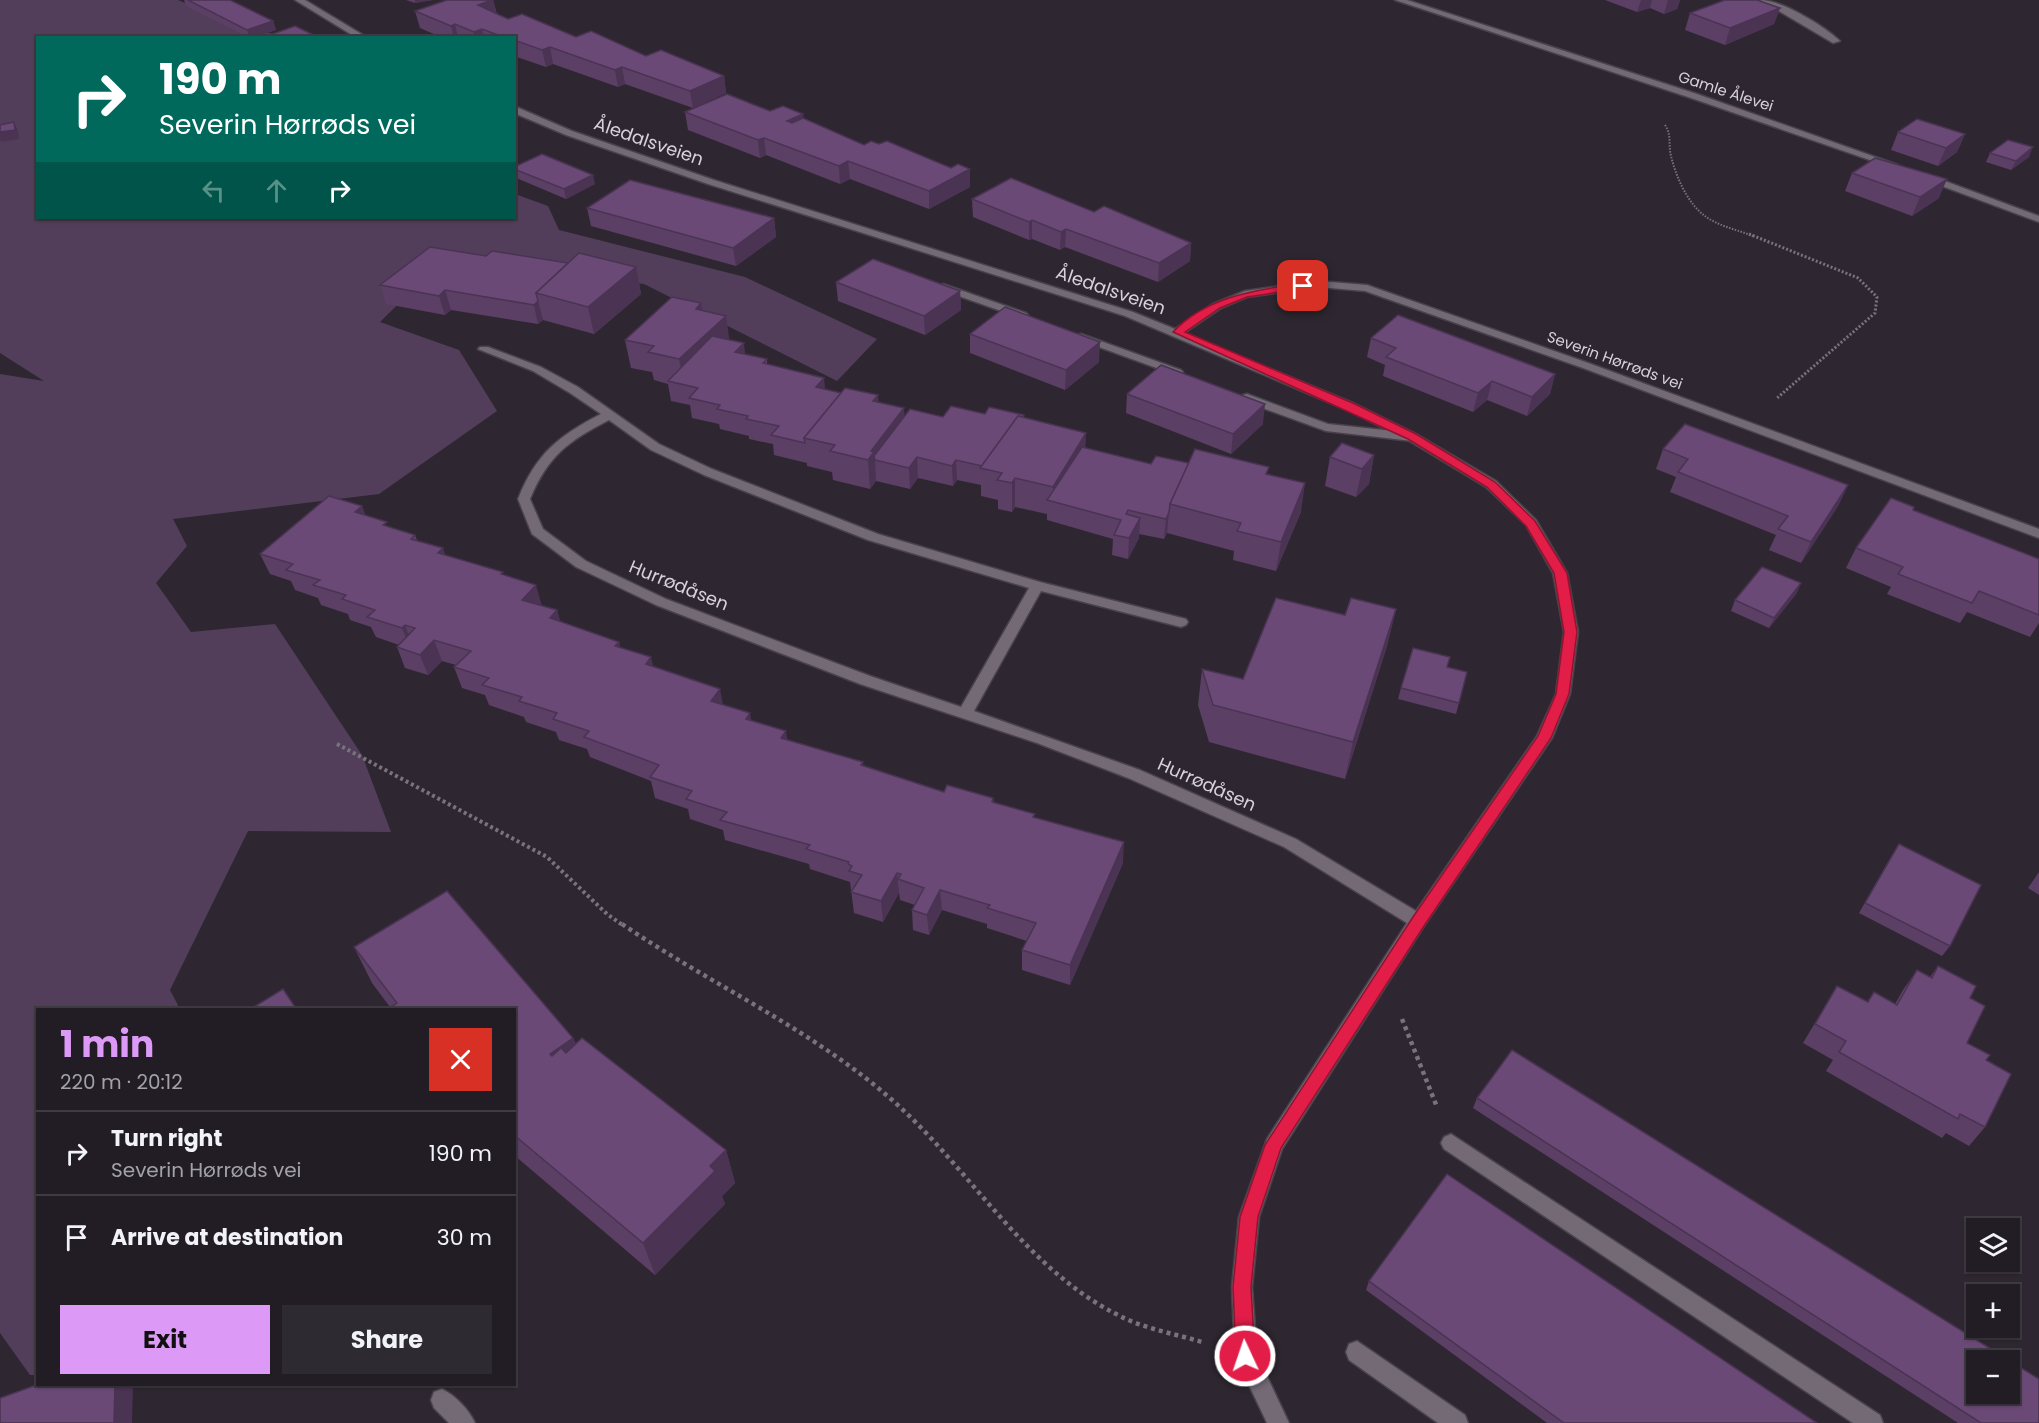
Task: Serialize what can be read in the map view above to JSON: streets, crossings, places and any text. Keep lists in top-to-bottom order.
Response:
{
  "streets": {
    "street": [
      "Gamle Ålevei",
      "Åledalsveien",
      "Severin Hørrøds vei",
      "Hurrødåsen"
    ]
  },
  "crossings": [
    ["Åledalsveien", "Severin Hørrøds vei"],
    ["Åledalsveien", "Hurrødåsen"]
  ],
  "page": {
    "turn": ["190 m", "Severin Hørrøds vei"],
    "heading": ["1 min", "220 m · 20:12"],
    "list": [
      {
        "name": "Turn right",
        "note": "Severin Hørrøds vei",
        "value": "190 m"
      },
      {
        "name": "Arrive at destination",
        "value": "30 m"
      }
    ],
    "map_buttons": ["+", "−"],
    "buttons": ["Exit", "Share"]
  }
}
